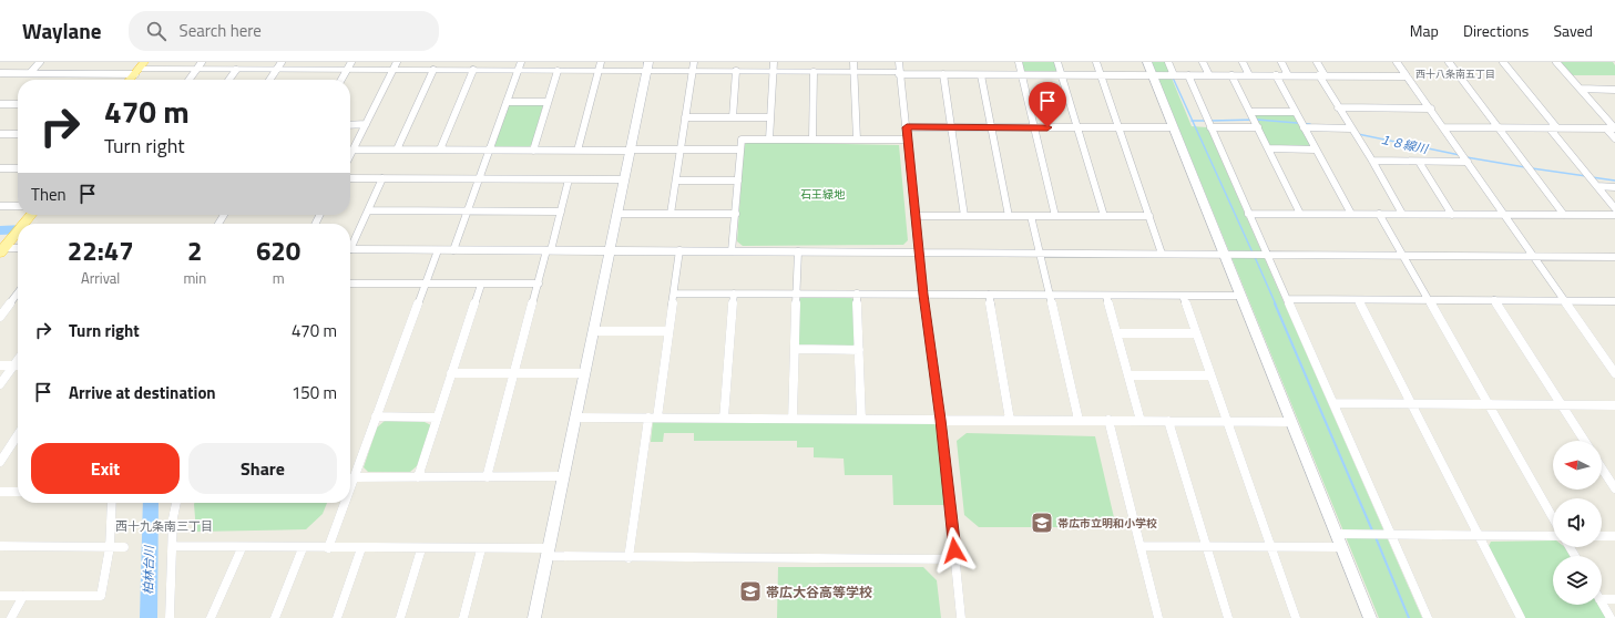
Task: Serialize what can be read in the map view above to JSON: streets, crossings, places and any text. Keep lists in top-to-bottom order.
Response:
{
  "districts": ["西十八条南五丁目", "西十九条南三丁目"],
  "water": ["１８線川", "柏林台川"],
  "parks": ["石王緑地"],
  "places": {
    "school or university": ["帯広市立明和小学校", "帯広大谷高等学校"]
  },
  "north": "left",
  "page": {
    "header": "Waylane",
    "search": "Search here",
    "nav": ["Map", "Directions", "Saved"],
    "turn": ["470 m", "Turn right"],
    "then": "Then",
    "eta": [
      "22:47",
      "Arrival",
      "2",
      "min",
      "620",
      "m"
    ],
    "list": [
      {
        "name": "Turn right",
        "value": "470 m"
      },
      {
        "name": "Arrive at destination",
        "value": "150 m"
      }
    ],
    "buttons": ["Exit", "Share"]
  }
}
